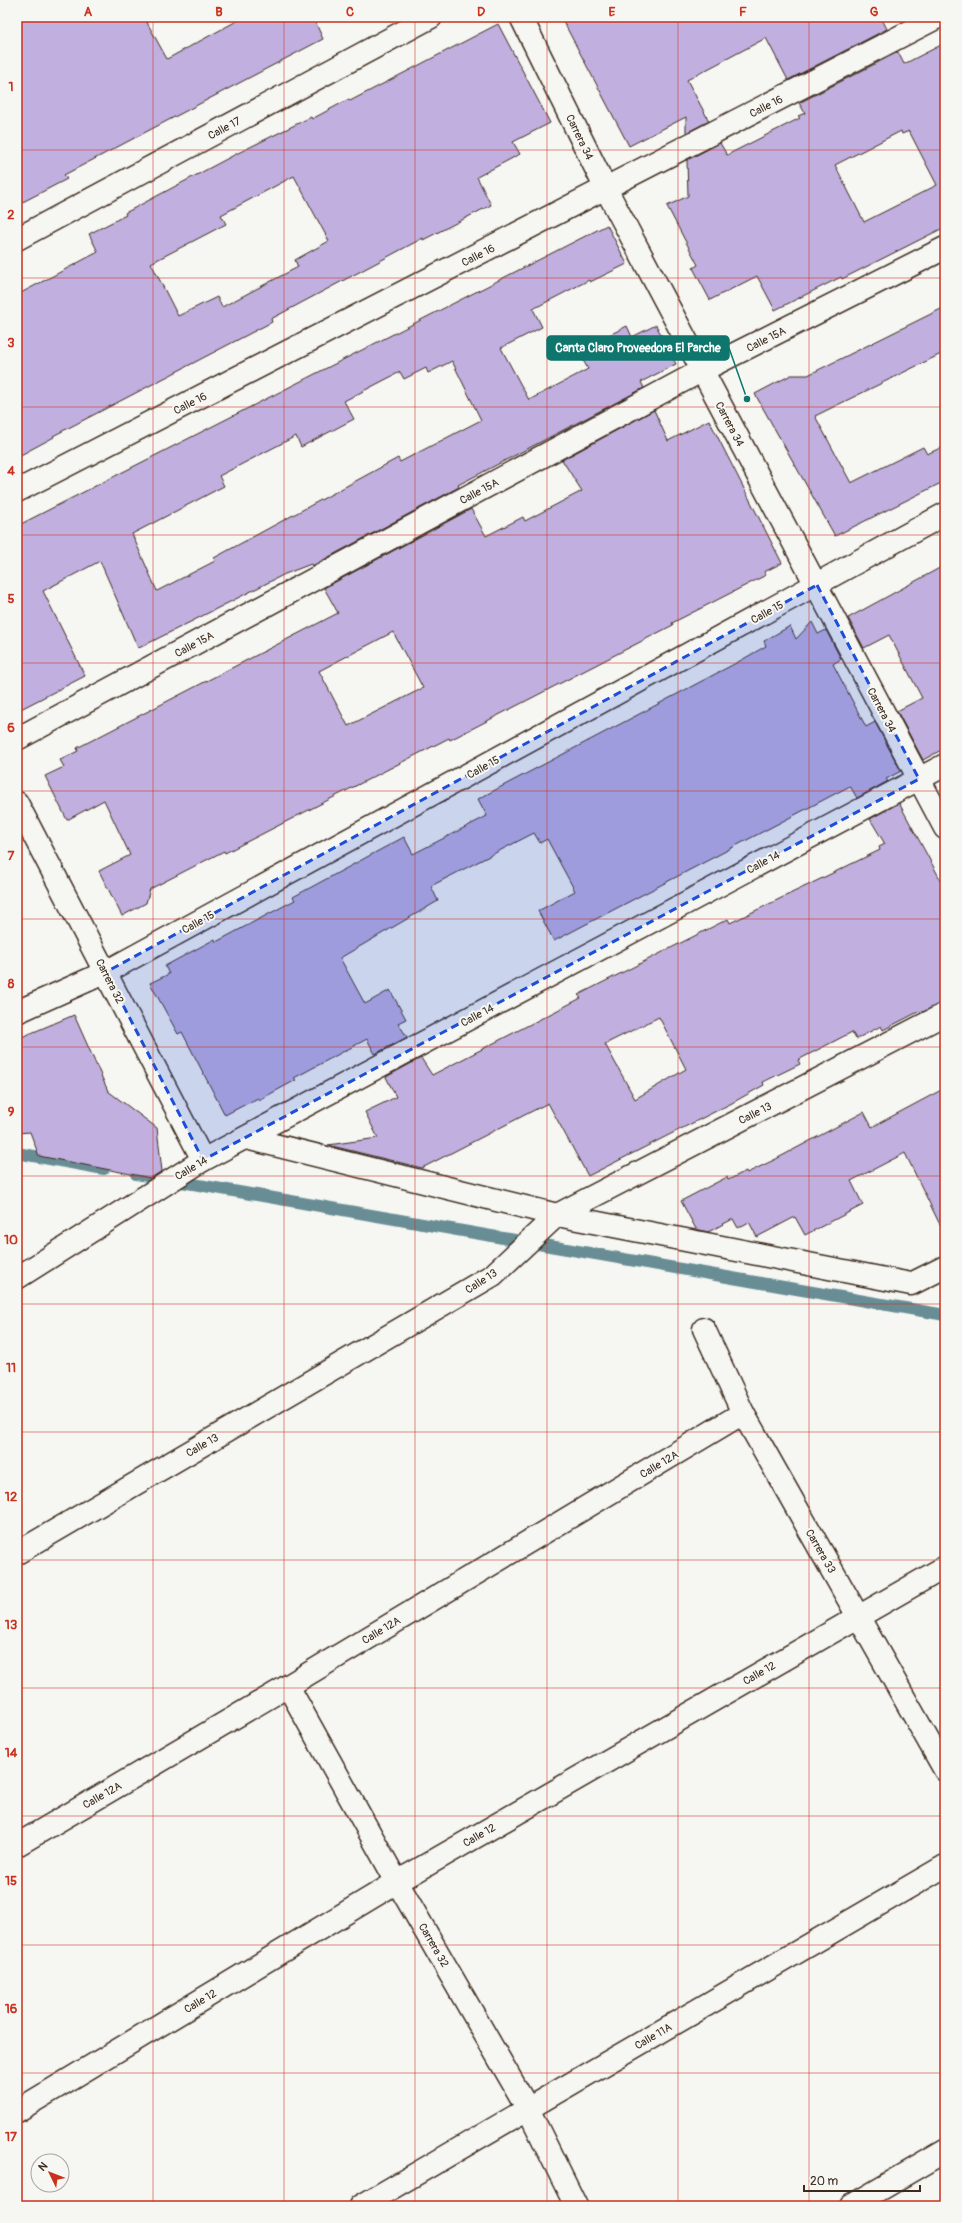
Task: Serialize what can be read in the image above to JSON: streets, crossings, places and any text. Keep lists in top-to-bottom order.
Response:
{
  "streets": {
    "street": [
      "Calle 16",
      "Calle 17",
      "Carrera 34",
      "Calle 15A",
      "Calle 15",
      "Calle 14",
      "Carrera 32",
      "Calle 13",
      "Calle 12A",
      "Carrera 33",
      "Calle 12",
      "Calle 11A"
    ]
  },
  "crossings": [
    ["Calle 16", "Carrera 34"],
    ["Carrera 34", "Calle 15A"],
    ["Carrera 34", "Calle 15"],
    ["Carrera 34", "Calle 14"],
    ["Calle 15", "Carrera 32"],
    ["Calle 14", "Carrera 32"],
    ["Carrera 32", "Calle 12A"],
    ["Carrera 32", "Calle 12"],
    ["Carrera 32", "Calle 11A"],
    ["Calle 12A", "Carrera 33"],
    ["Carrera 33", "Calle 12"]
  ],
  "places": ["Canta Claro Proveedora El Parche"],
  "scale_bar": "20 m",
  "north": "top left",
  "grid": {
    "columns": [
      "A",
      "B",
      "C",
      "D",
      "E",
      "F",
      "G"
    ],
    "rows": [
      "1",
      "2",
      "3",
      "4",
      "5",
      "6",
      "7",
      "8",
      "9",
      "10",
      "11",
      "12",
      "13",
      "14",
      "15",
      "16",
      "17"
    ]
  }
}
